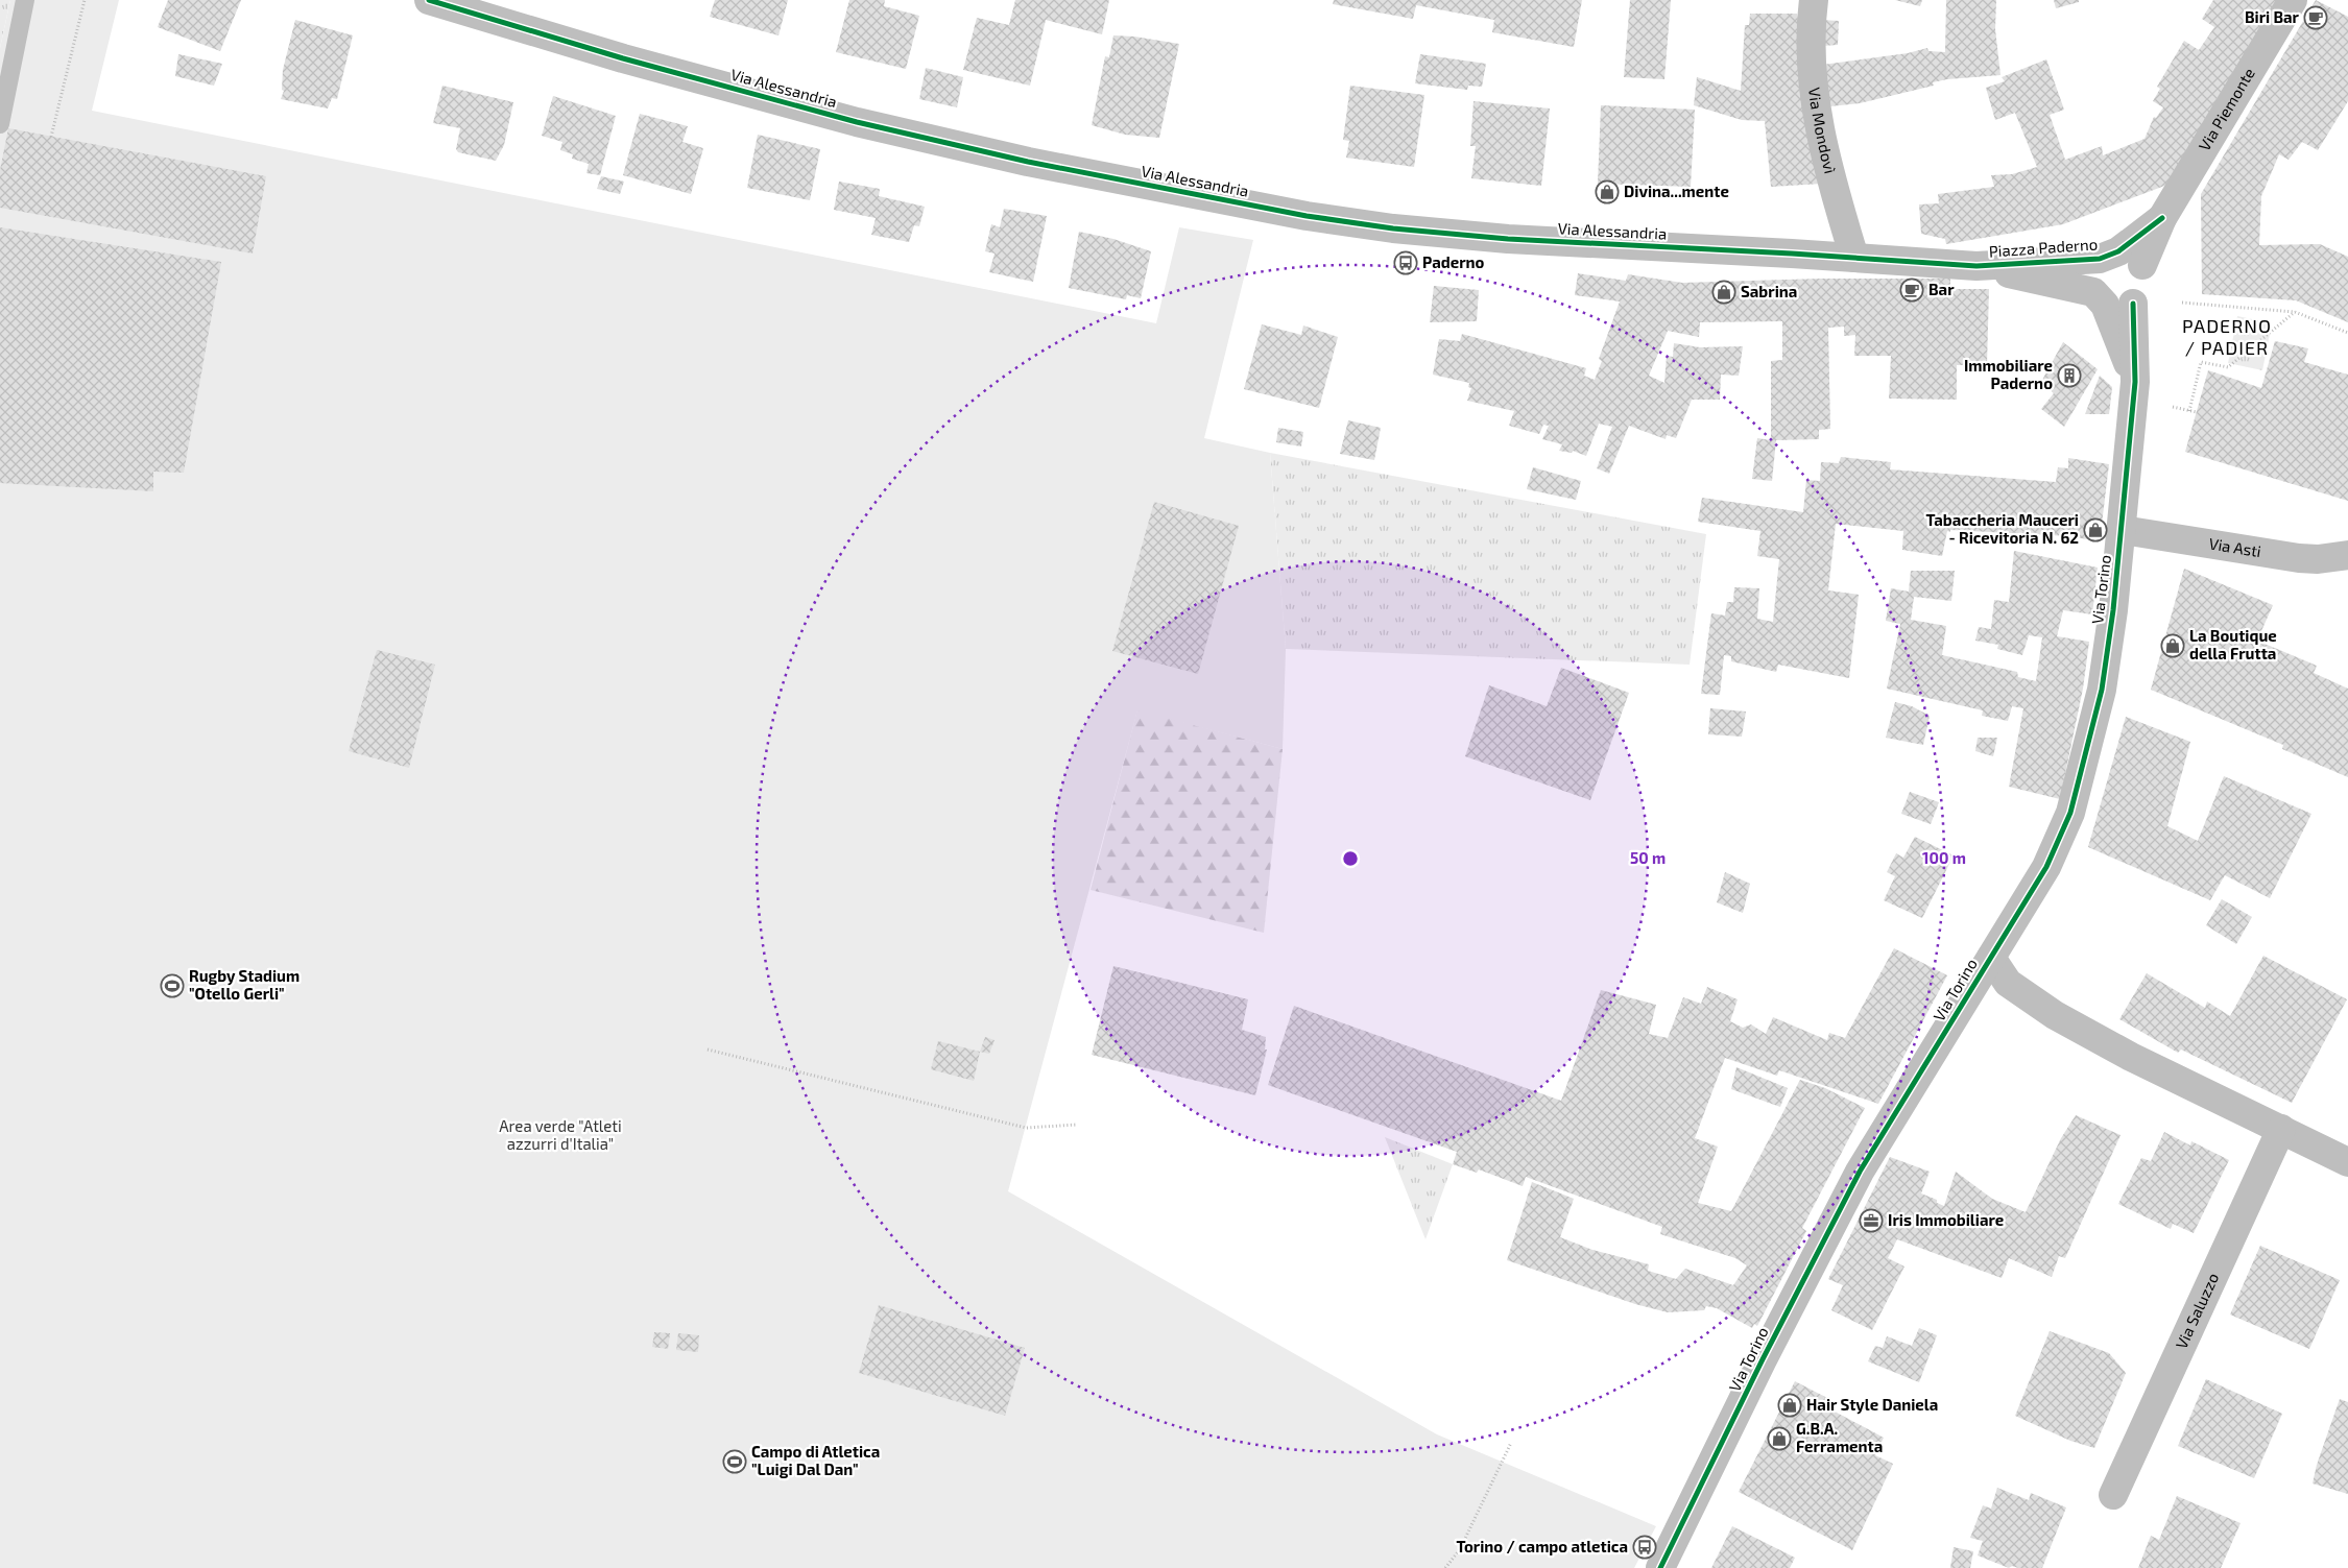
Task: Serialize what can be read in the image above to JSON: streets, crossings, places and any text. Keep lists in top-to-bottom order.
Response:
{
  "streets": {
    "street": [
      "Via Alessandria",
      "Via Piemonte",
      "Via Mondovì",
      "Piazza Paderno",
      "Via Asti",
      "Via Torino",
      "Via Saluzzo"
    ]
  },
  "crossings": [
    ["Via Alessandria", "Via Mondovì"],
    ["Via Alessandria", "Piazza Paderno"],
    ["Via Piemonte", "Piazza Paderno"],
    ["Piazza Paderno", "Via Torino"],
    ["Via Asti", "Via Torino"]
  ],
  "districts": ["PADERNO / PADIER"],
  "parks": ["Area verde \"Atleti azzurri d'Italia\""],
  "places": {
    "cafe": ["Biri Bar", "Bar"],
    "shop": [
      "Divina...mente",
      "Sabrina",
      "Tabaccheria Mauceri - Ricevitoria N. 62",
      "La Boutique della Frutta",
      "Hair Style Daniela",
      "G.B.A. Ferramenta"
    ],
    "bus stop": ["Paderno", "Torino / campo atletica"],
    "building": ["Immobiliare Paderno"],
    "sports": ["Rugby Stadium \"Otello Gerli\"", "Campo di Atletica \"Luigi Dal Dan\""],
    "office": ["Iris Immobiliare"]
  },
  "rings": ["50 m", "100 m"]
}
